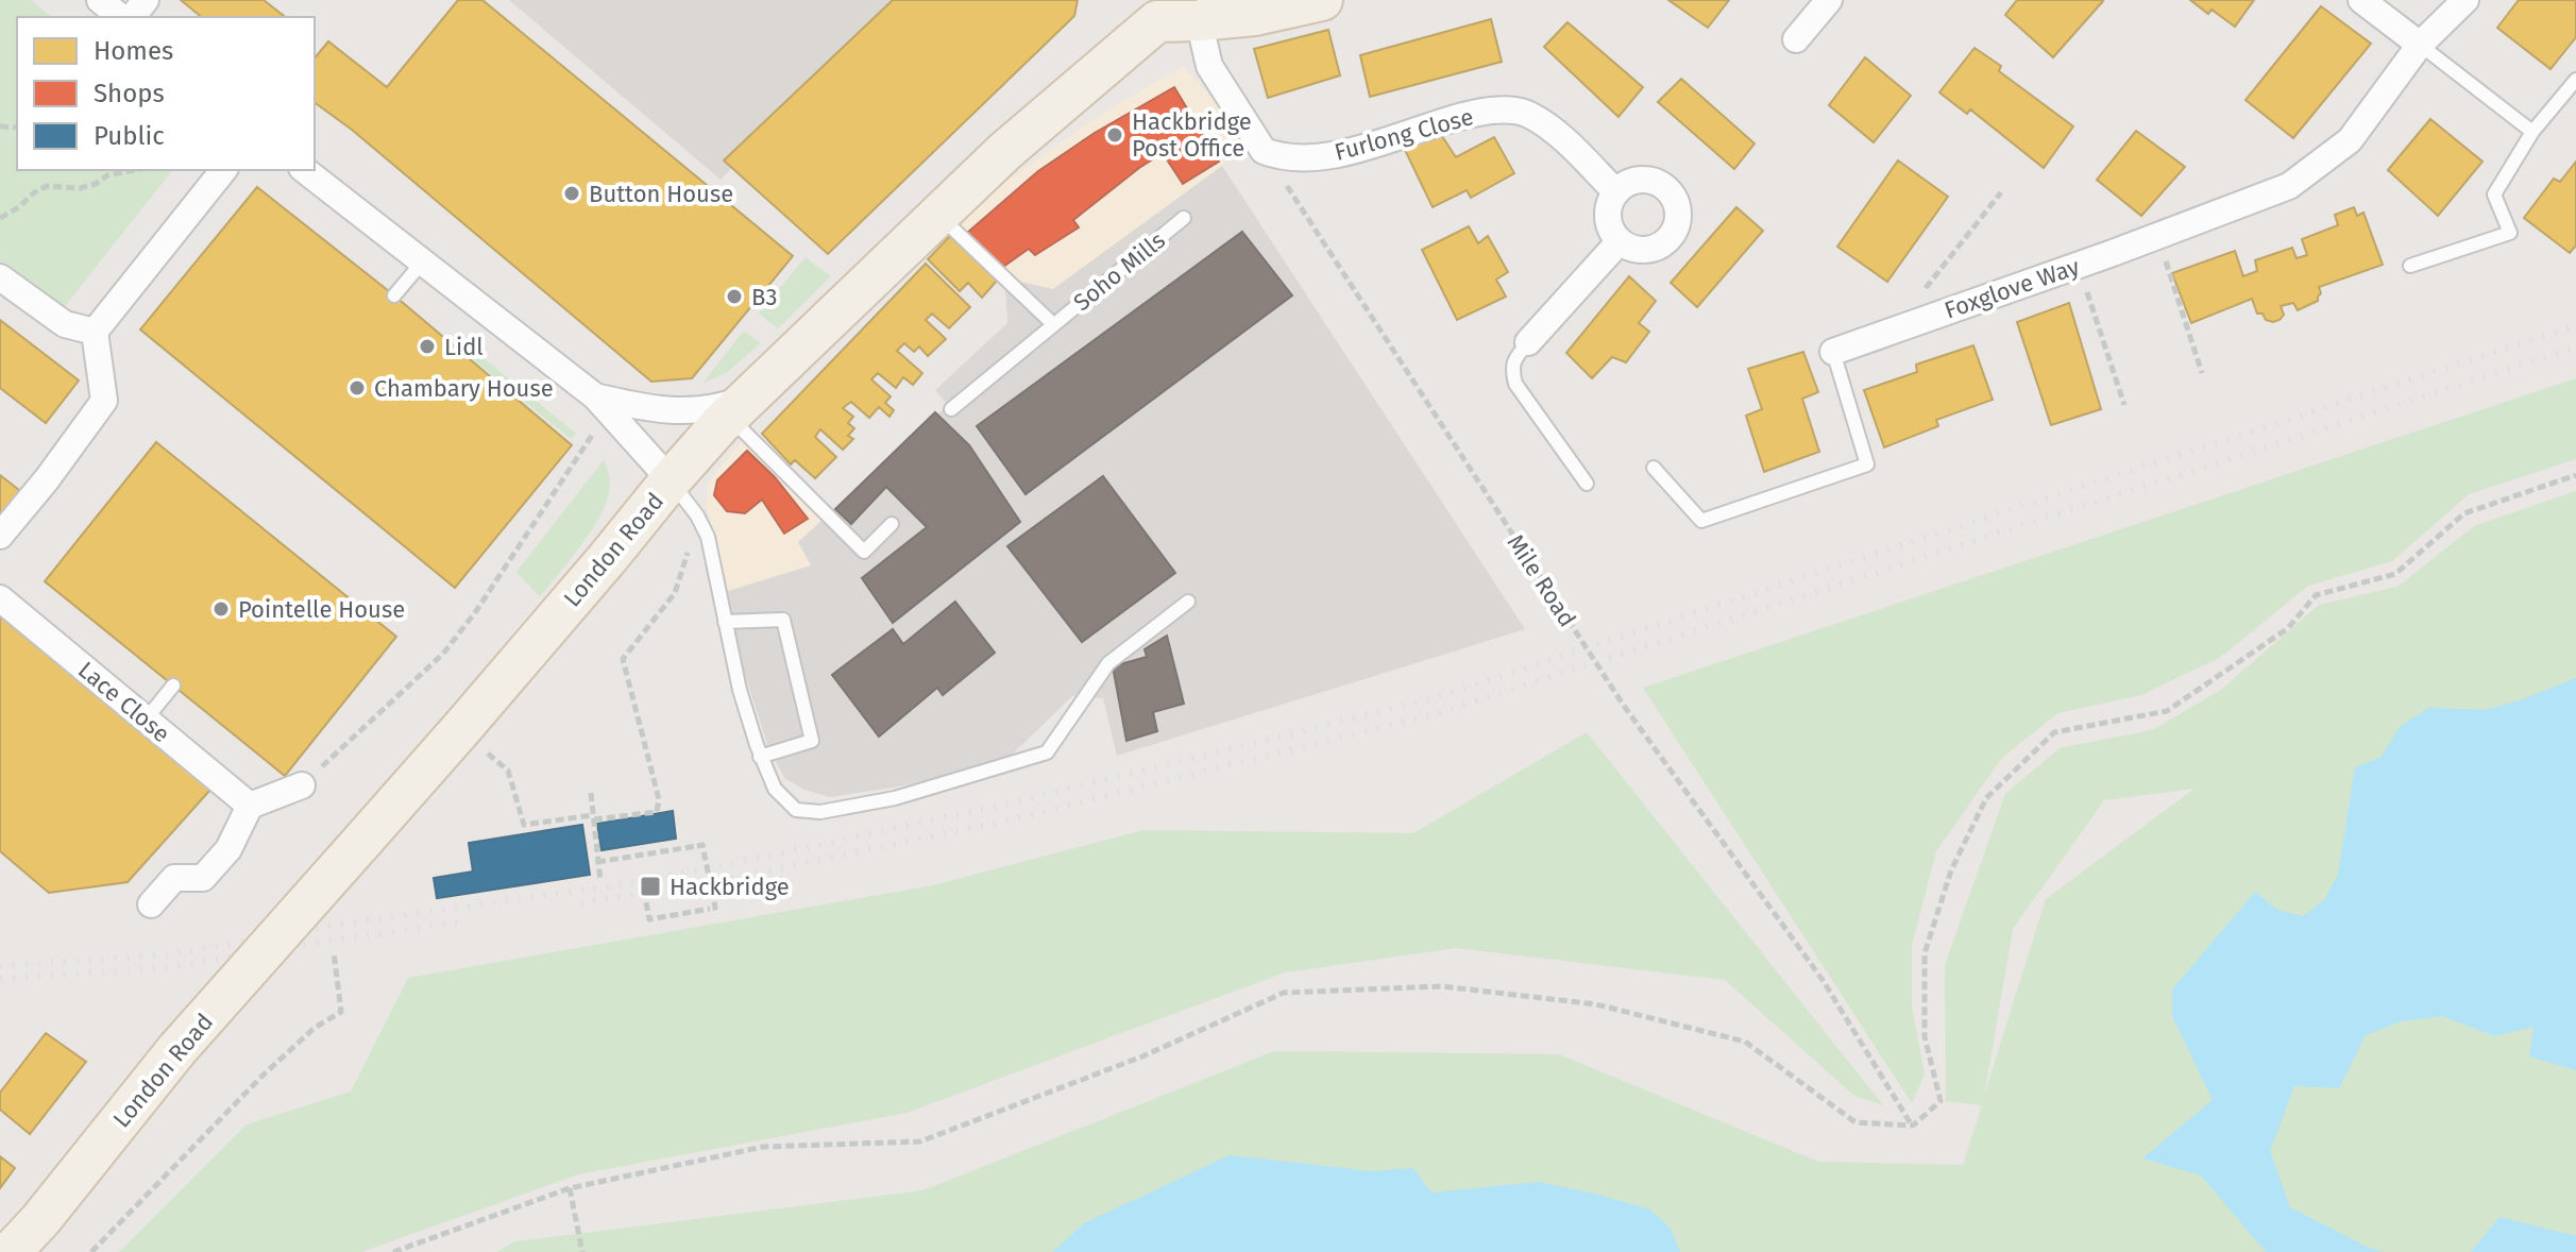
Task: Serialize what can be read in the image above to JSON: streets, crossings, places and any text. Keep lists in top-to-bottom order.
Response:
{
  "streets": {
    "main road": ["London Road"],
    "street": ["Furlong Close", "Foxglove Way", "Lace Close"],
    "lane": ["Soho Mills"],
    "path": ["Mile Road"]
  },
  "crossings": [
    ["Furlong Close", "Mile Road"],
    ["Soho Mills", "London Road"]
  ],
  "places": {
    "other": [
      "Hackbridge Post Office",
      "Button House",
      "B3",
      "Lidl",
      "Chambary House",
      "Pointelle House"
    ],
    "transit": ["Hackbridge"]
  },
  "legend": ["Homes", "Shops", "Public"]
}
